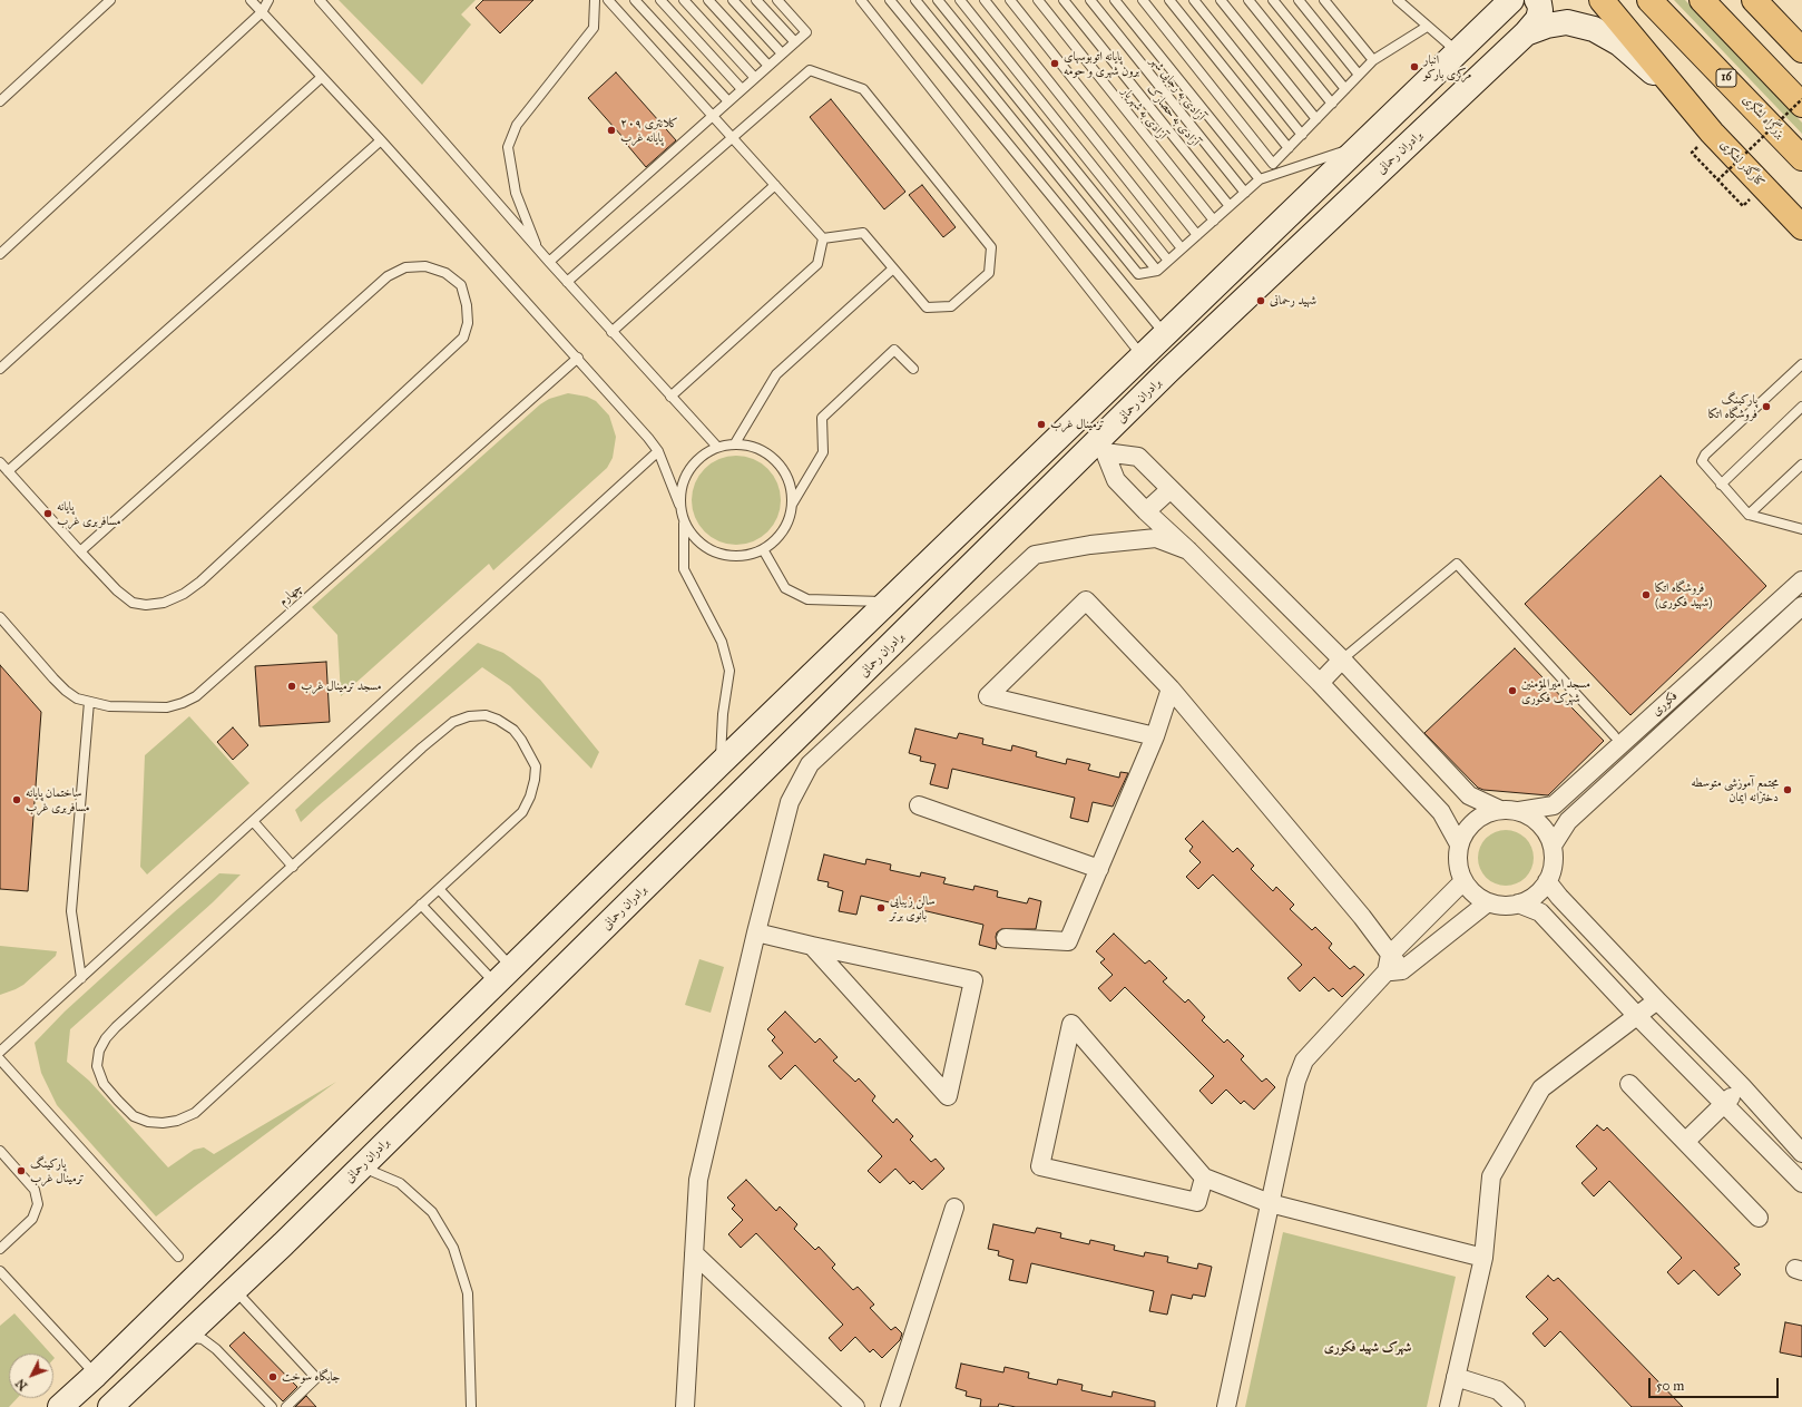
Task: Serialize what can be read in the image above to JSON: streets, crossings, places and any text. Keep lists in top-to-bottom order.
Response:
{
  "streets": {
    "main road": [
      "16",
      "بزرگراه لشگری",
      "برادران رحمانی",
      "کنارگذر لشکری"
    ],
    "street": ["فکوری"],
    "lane": [
      "آزادی به رجایی شهر",
      "آزادی به شهریار",
      "آزادی به حصارک",
      "چهارم"
    ]
  },
  "crossings": [
    ["برادران رحمانی", "کنارگذر لشکری"]
  ],
  "districts": ["شهرک شهید فکوری"],
  "places": [
    "پایانه اتوبوسهای برون شهری و حومه",
    "انبار مرکزی بارکو",
    "کلانتری ۲۰۹ پایانه غرب",
    "شهید رحمانی",
    "پارکینگ فروشگاه اتکا",
    "ترمینال غرب",
    "پایانه مسافربری غرب",
    "فروشگاه اتکا (شهید فکوری)",
    "مسجد ترمینال غرب",
    "مسجد امیرالمؤمنین شهرک فکوری",
    "مجتمع آموزشی متوسطه دخترانه ایمان",
    "ساختمان پایانه مسافربری غرب",
    "سالن زیبایی بانوی برتر",
    "پارکینگ ترمینال غرب",
    "جایگاه سوخت"
  ],
  "scale_bar": "50 m",
  "north": "bottom left"
}
